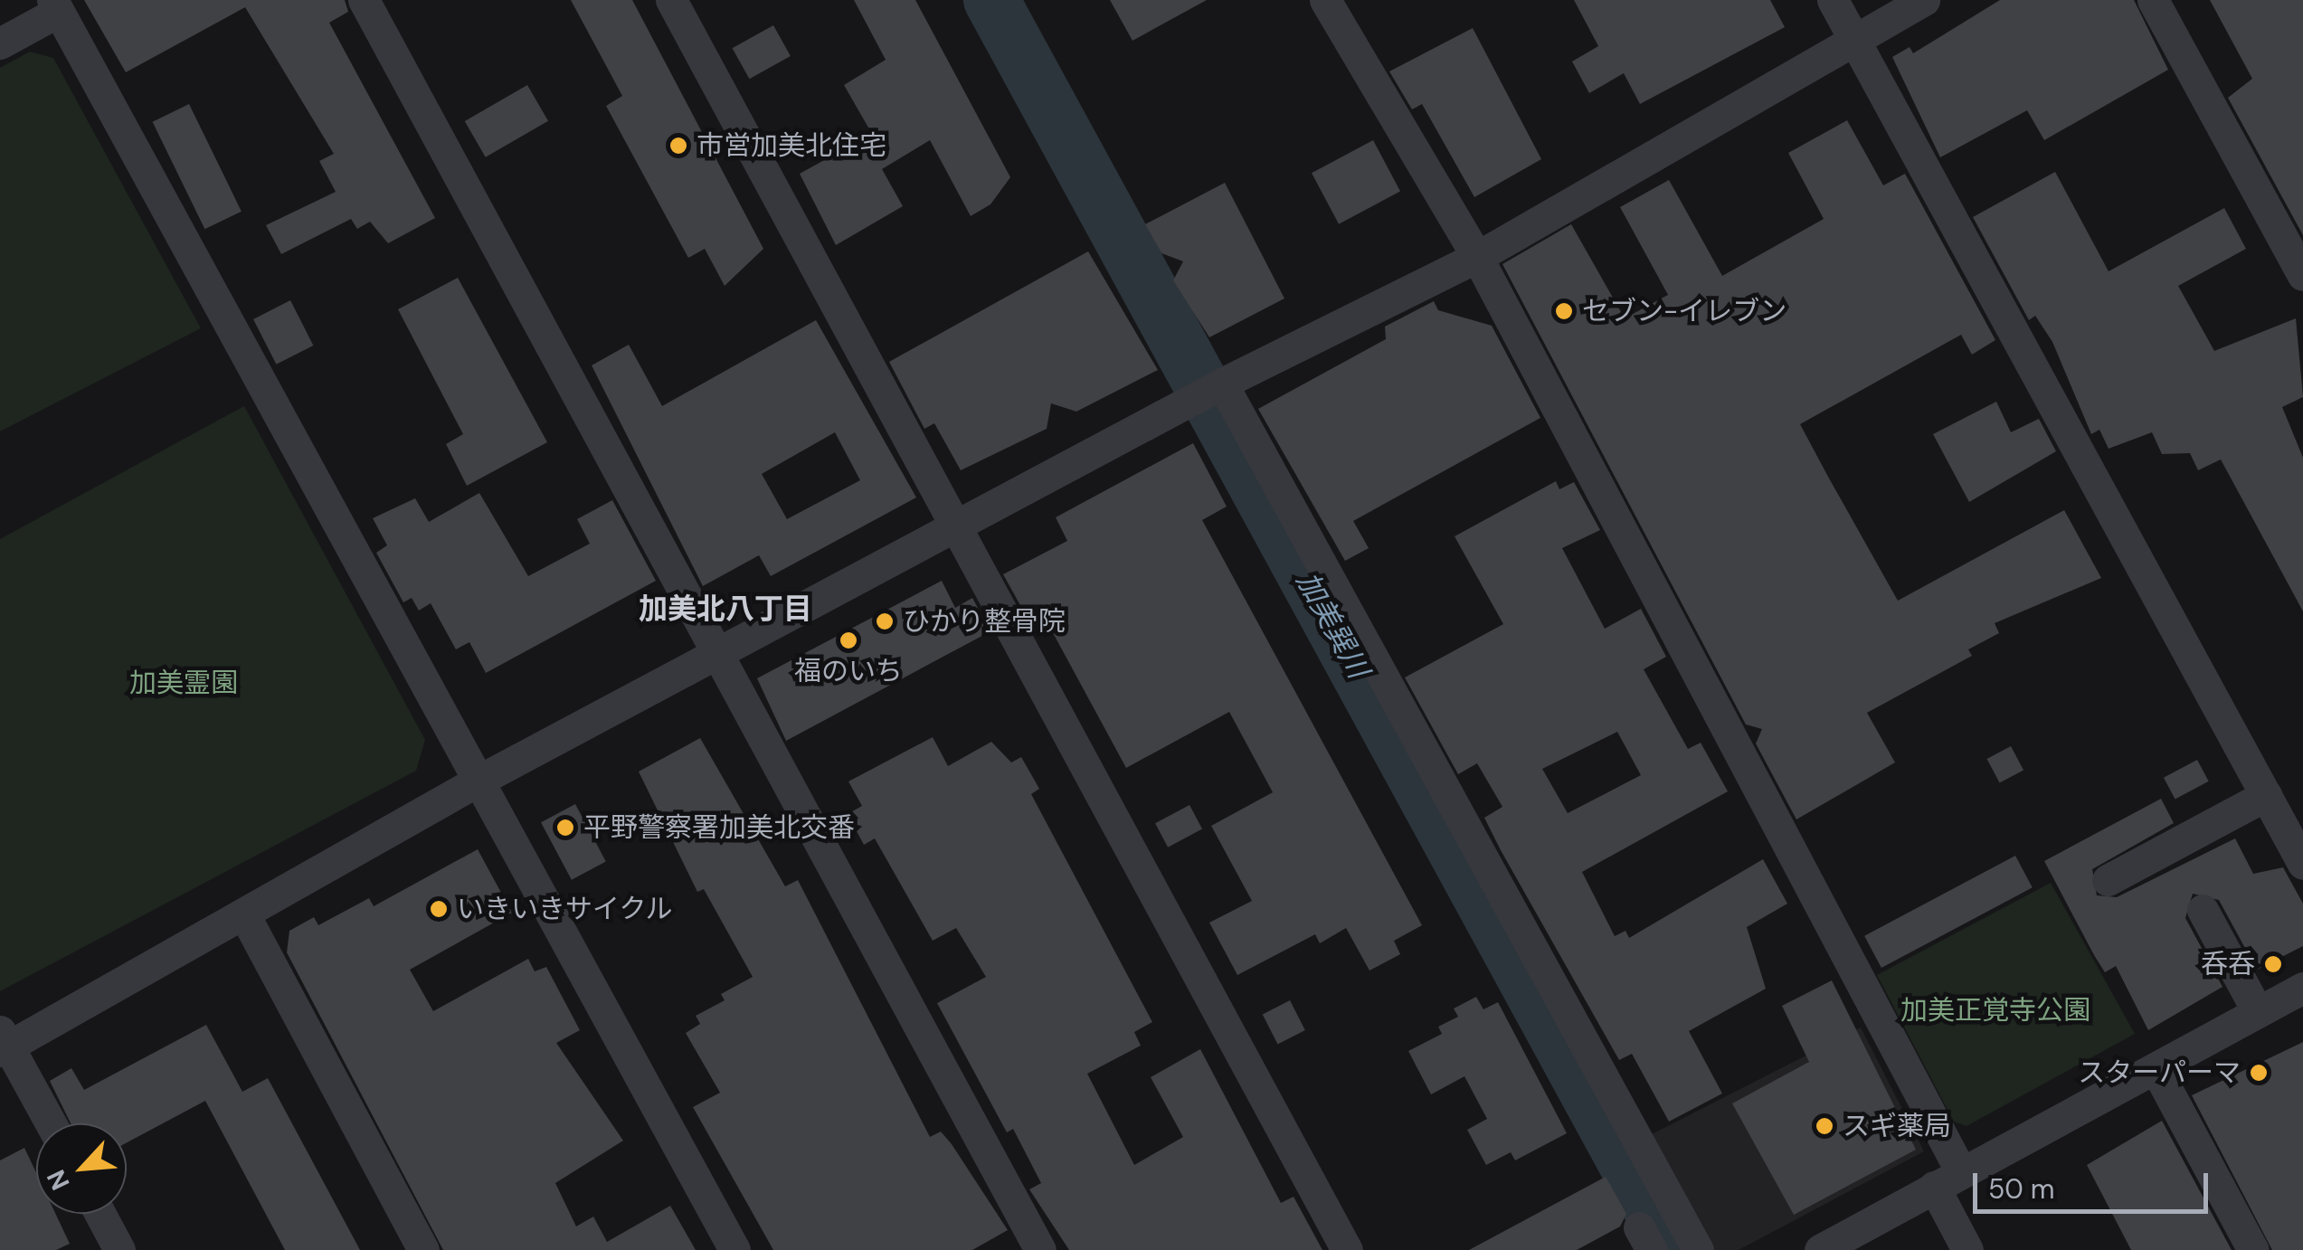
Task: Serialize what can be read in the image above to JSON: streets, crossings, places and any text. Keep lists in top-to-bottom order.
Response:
{
  "districts": ["加美北八丁目"],
  "water": ["加美巽川"],
  "parks": ["加美霊園", "加美正覚寺公園"],
  "places": [
    "市営加美北住宅",
    "セブン-イレブン",
    "ひかり整骨院",
    "福のいち",
    "平野警察署加美北交番",
    "いきいきサイクル",
    "呑呑",
    "スターパーマ",
    "スギ薬局"
  ],
  "scale_bar": "50 m",
  "north": "bottom left"
}
